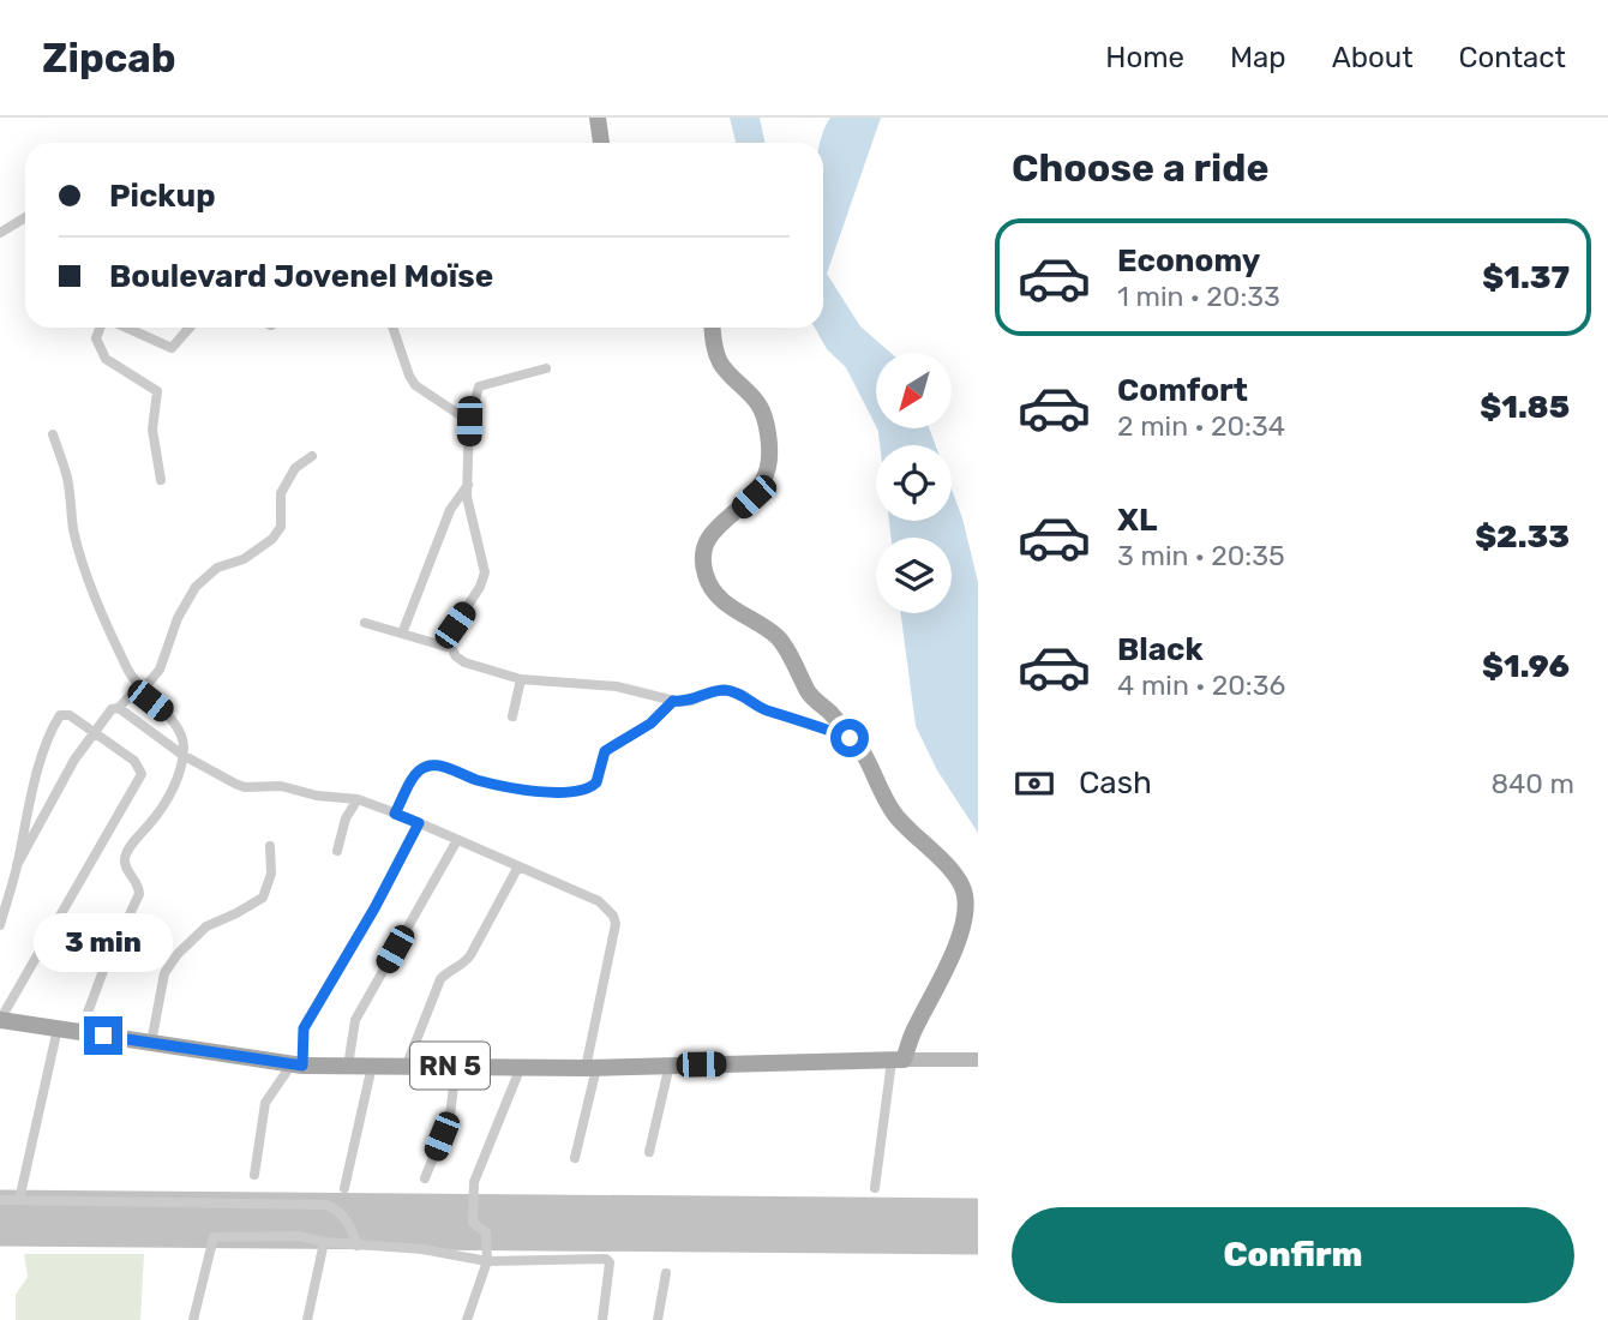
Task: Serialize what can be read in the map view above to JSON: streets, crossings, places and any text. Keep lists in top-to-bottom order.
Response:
{
  "streets": {
    "main road": ["RN 5"]
  },
  "north": "bottom left",
  "page": {
    "header": "Zipcab",
    "nav": [
      "Home",
      "Map",
      "About",
      "Contact"
    ],
    "heading": "Choose a ride",
    "banner": ["Pickup", "Boulevard Jovenel Moïse"],
    "list": [
      {
        "name": "Economy",
        "note": "1 min · 20:33",
        "value": "$1.37"
      },
      {
        "name": "Comfort",
        "note": "2 min · 20:34",
        "value": "$1.85"
      },
      {
        "name": "XL",
        "note": "3 min · 20:35",
        "value": "$2.33"
      },
      {
        "name": "Black",
        "note": "4 min · 20:36",
        "value": "$1.96"
      }
    ],
    "pay": ["Cash", "840 m"],
    "bubble": "3 min",
    "buttons": "Confirm"
  }
}
